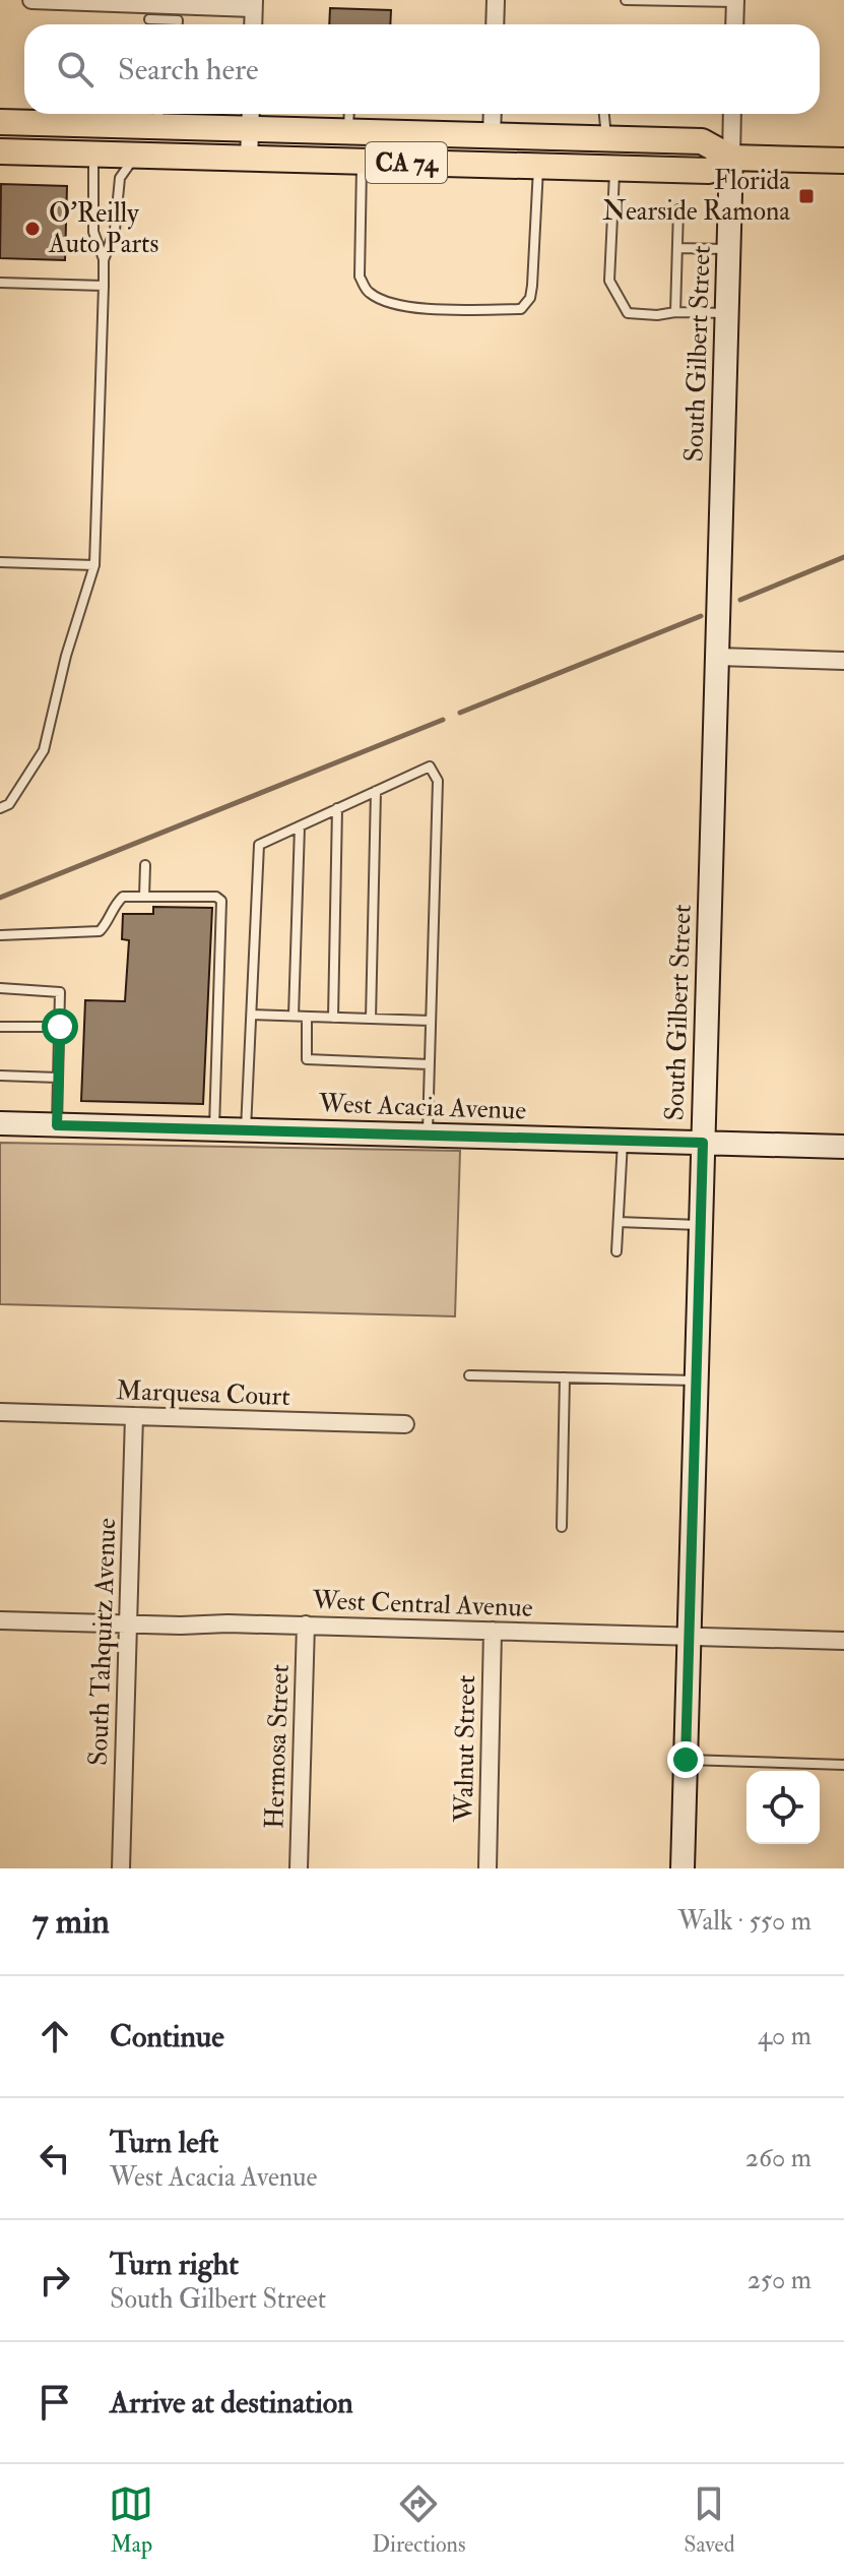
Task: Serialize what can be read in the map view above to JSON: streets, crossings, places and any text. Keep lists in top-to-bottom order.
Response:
{
  "streets": {
    "main road": ["CA 74"],
    "street": [
      "South Gilbert Street",
      "West Acacia Avenue",
      "Marquesa Court",
      "West Central Avenue",
      "South Tahquitz Avenue",
      "Hermosa Street",
      "Walnut Street"
    ]
  },
  "crossings": [
    ["CA 74", "South Gilbert Street"],
    ["South Gilbert Street", "West Acacia Avenue"],
    ["South Gilbert Street", "West Central Avenue"],
    ["Marquesa Court", "South Tahquitz Avenue"],
    ["West Central Avenue", "South Tahquitz Avenue"],
    ["West Central Avenue", "Hermosa Street"],
    ["West Central Avenue", "Walnut Street"]
  ],
  "places": {
    "transit": ["Florida Nearside Ramona"],
    "other": ["O'Reilly Auto Parts"]
  },
  "page": {
    "search": "Search here",
    "heading": ["7 min", "Walk · 550 m"],
    "list": [
      ["Continue", "40 m"],
      ["Turn left", "West Acacia Avenue", "260 m"],
      ["Turn right", "South Gilbert Street", "250 m"],
      "Arrive at destination"
    ],
    "nav": ["Map", "Directions", "Saved"]
  }
}
